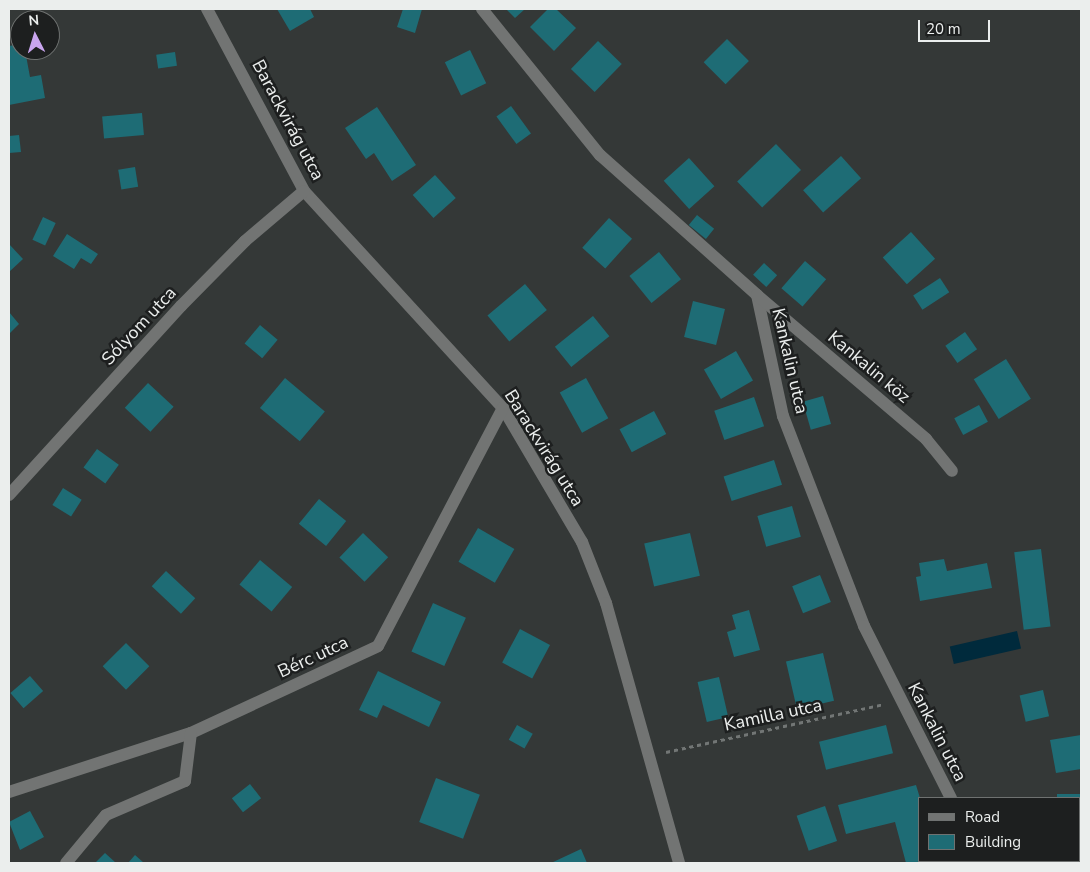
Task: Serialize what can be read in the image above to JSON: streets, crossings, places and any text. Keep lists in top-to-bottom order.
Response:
{
  "streets": {
    "street": [
      "Barackvirág utca",
      "Sólyom utca",
      "Kankalin utca",
      "Kankalin köz",
      "Bérc utca"
    ],
    "path": ["Kamilla utca"]
  },
  "crossings": [
    ["Barackvirág utca", "Sólyom utca"],
    ["Barackvirág utca", "Bérc utca"],
    ["Barackvirág utca", "Kamilla utca"],
    ["Kankalin utca", "Kankalin köz"],
    ["Kankalin utca", "Kamilla utca"]
  ],
  "legend": ["Road", "Building"],
  "scale_bar": "20 m",
  "north": "top"
}
